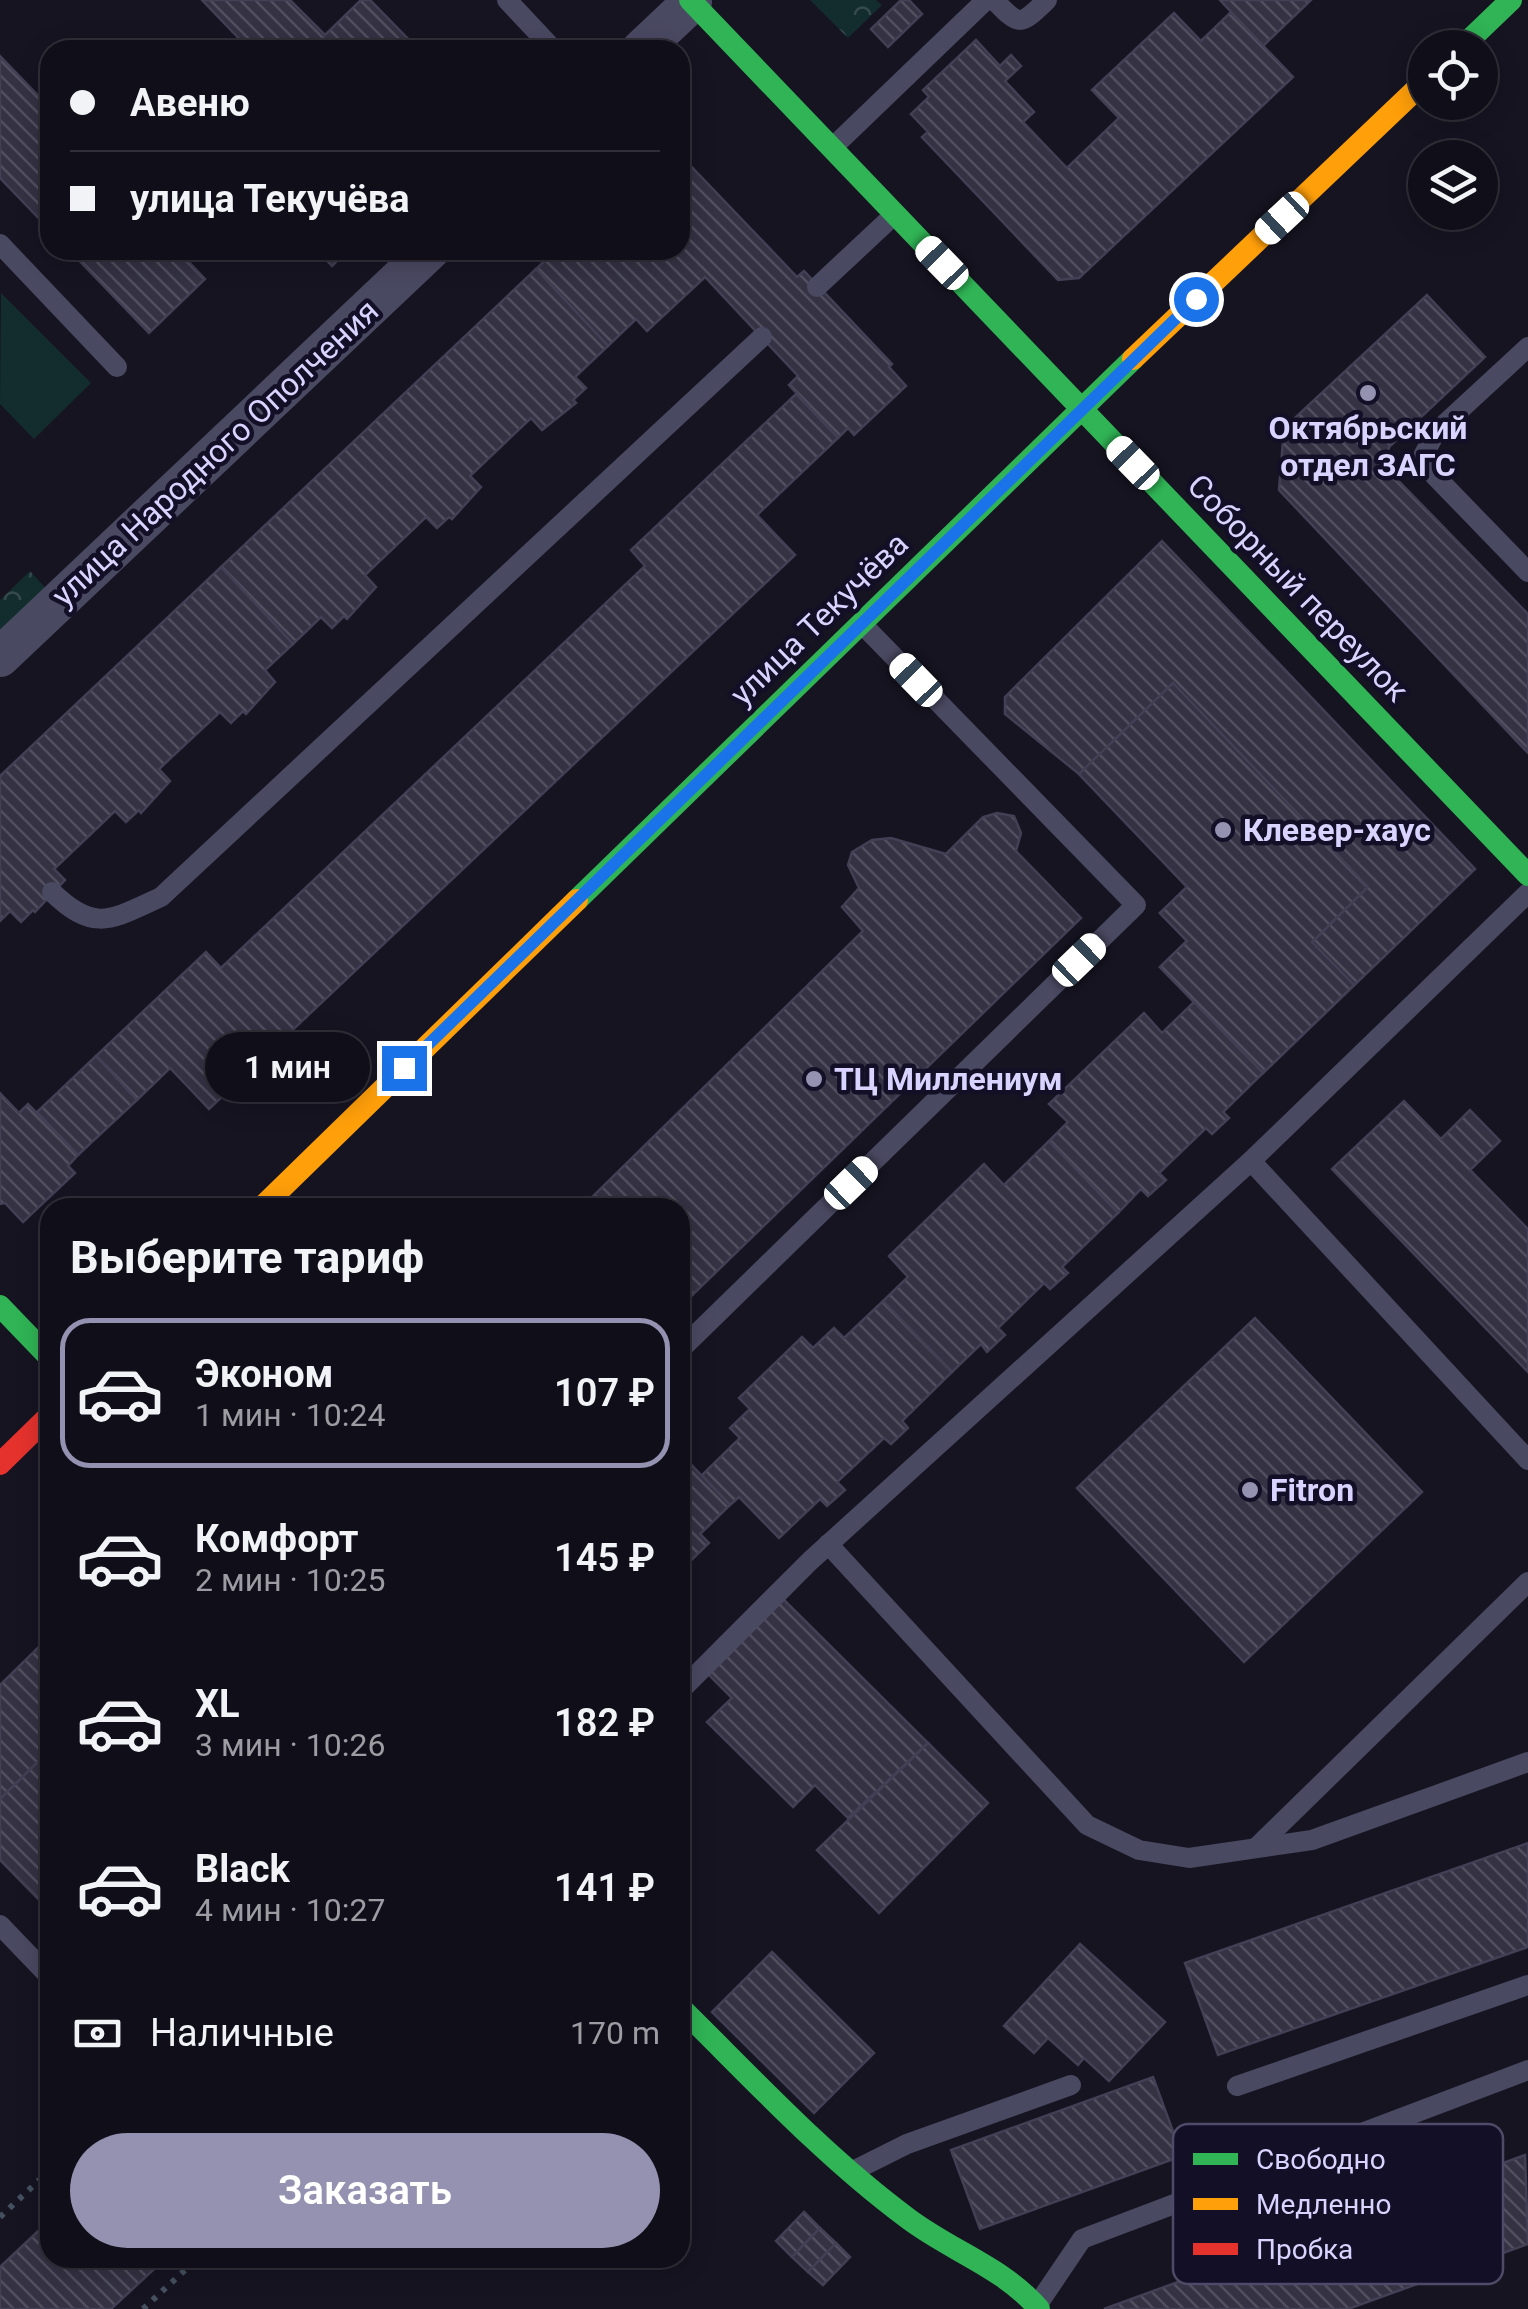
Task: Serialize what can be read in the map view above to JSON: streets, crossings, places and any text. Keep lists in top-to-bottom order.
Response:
{
  "streets": {
    "street": ["улица Народного Ополчения", "Соборный переулок", "улица Текучёва"]
  },
  "crossings": [
    ["Соборный переулок", "улица Текучёва"]
  ],
  "places": [
    "Октябрьский отдел ЗАГС",
    "Клевер-хаус",
    "ТЦ Миллениум",
    "Fitron"
  ],
  "legend": ["Свободно", "Медленно", "Пробка"],
  "page": {
    "banner": ["Авеню", "улица Текучёва"],
    "bubble": "1 мин",
    "heading": "Выберите тариф",
    "list": [
      {
        "name": "Эконом",
        "note": "1 мин · 10:24",
        "value": "107 ₽"
      },
      {
        "name": "Комфорт",
        "note": "2 мин · 10:25",
        "value": "145 ₽"
      },
      {
        "name": "XL",
        "note": "3 мин · 10:26",
        "value": "182 ₽"
      },
      {
        "name": "Black",
        "note": "4 мин · 10:27",
        "value": "141 ₽"
      }
    ],
    "pay": ["Наличные", "170 m"],
    "buttons": "Заказать"
  }
}
